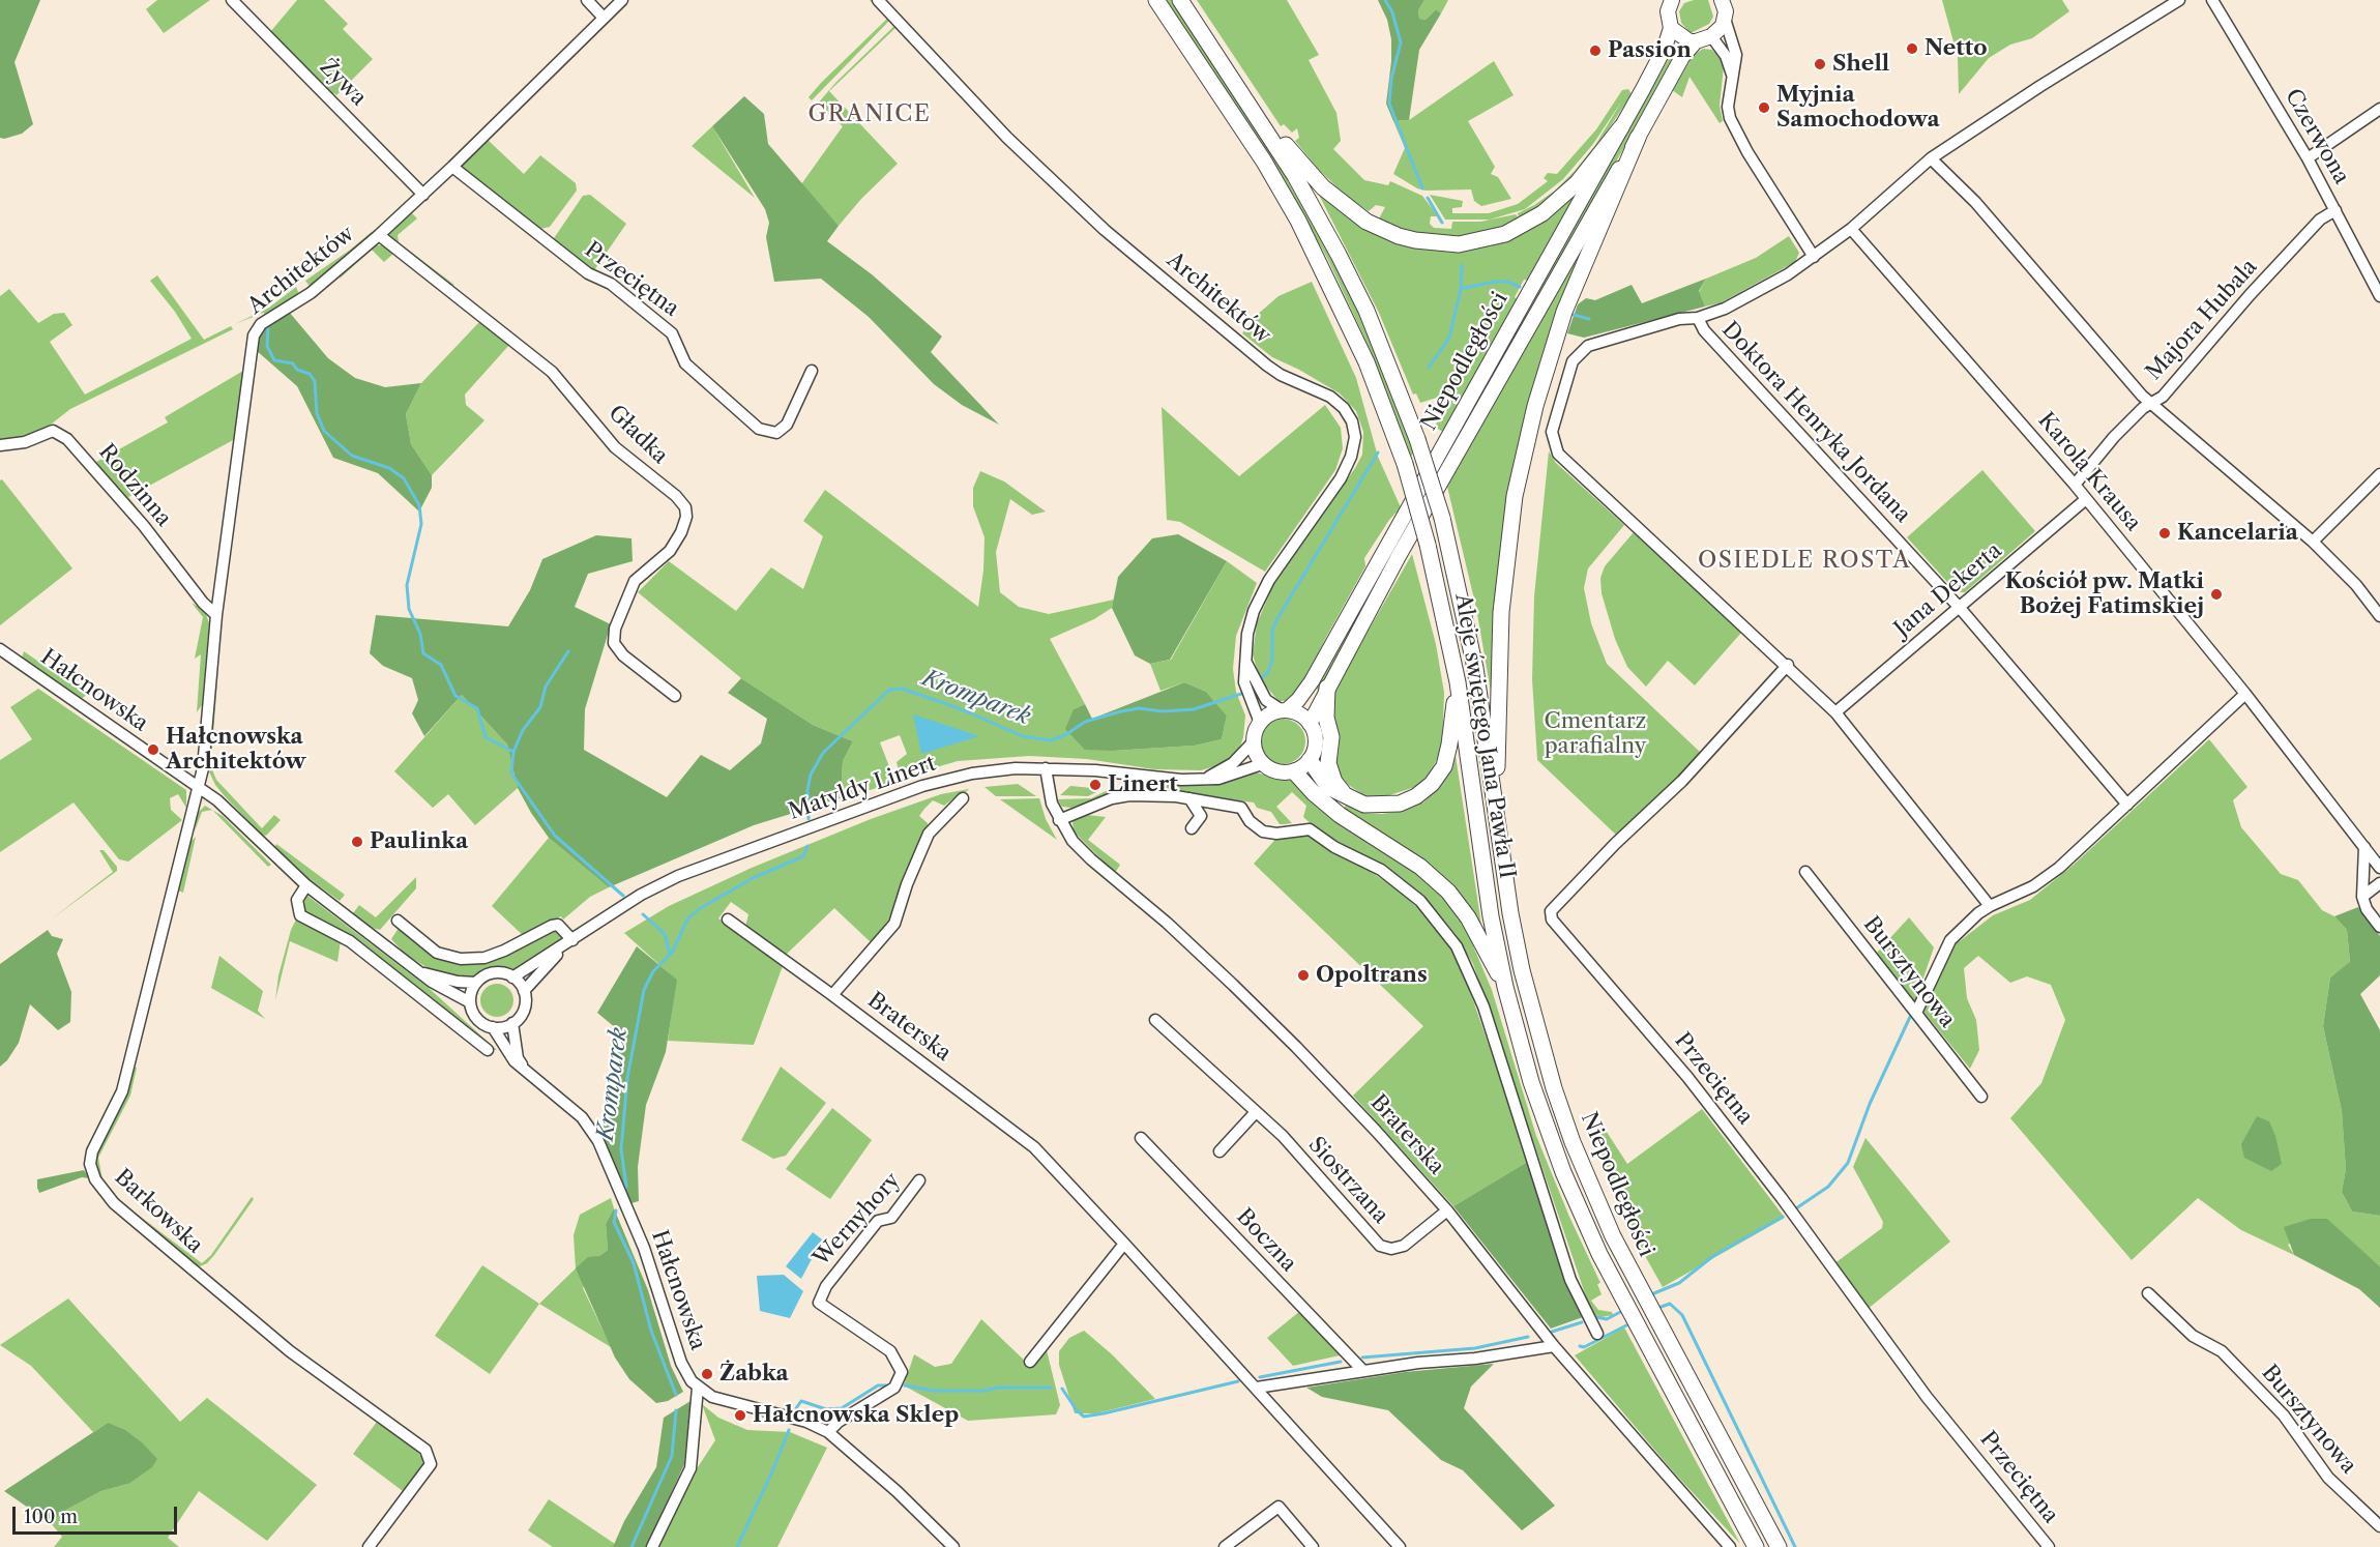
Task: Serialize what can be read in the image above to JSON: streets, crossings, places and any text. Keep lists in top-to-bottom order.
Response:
{
  "streets": {
    "highway": ["Niepodległości", "Aleje świętego Jana Pawła II"],
    "street": [
      "Żywa",
      "Czerwona",
      "Architektów",
      "Przeciętna",
      "Majora Hubala",
      "Doktora Henryka Jordana",
      "Gładka",
      "Karola Krausa",
      "Rodzinna",
      "Jana Dekerta",
      "Hałcnowska",
      "Matyldy Linert",
      "Bursztynowa",
      "Braterska",
      "Siostrzana",
      "Barkowska",
      "Wernyhory",
      "Boczna"
    ]
  },
  "crossings": [
    ["Żywa", "Architektów"],
    ["Czerwona", "Majora Hubala"],
    ["Architektów", "Przeciętna"],
    ["Architektów", "Niepodległości"],
    ["Architektów", "Gładka"],
    ["Architektów", "Rodzinna"],
    ["Architektów", "Hałcnowska"],
    ["Architektów", "Matyldy Linert"],
    ["Architektów", "Barkowska"],
    ["Majora Hubala", "Karola Krausa"],
    ["Niepodległości", "Aleje świętego Jana Pawła II"],
    ["Niepodległości", "Matyldy Linert"],
    ["Doktora Henryka Jordana", "Jana Dekerta"],
    ["Karola Krausa", "Jana Dekerta"],
    ["Hałcnowska", "Matyldy Linert"],
    ["Hałcnowska", "Barkowska"],
    ["Matyldy Linert", "Braterska"],
    ["Braterska", "Siostrzana"]
  ],
  "districts": ["GRANICE", "OSIEDLE ROSTA"],
  "water": ["Kromparek"],
  "parks": ["Cmentarz parafialny"],
  "places": [
    "Netto",
    "Passion",
    "Shell",
    "Myjnia Samochodowa",
    "Kancelaria",
    "Kościół pw. Matki Bożej Fatimskiej",
    "Hałcnowska Architektów",
    "Linert",
    "Paulinka",
    "Opoltrans",
    "Żabka",
    "Hałcnowska Sklep"
  ],
  "scale_bar": "100 m"
}
